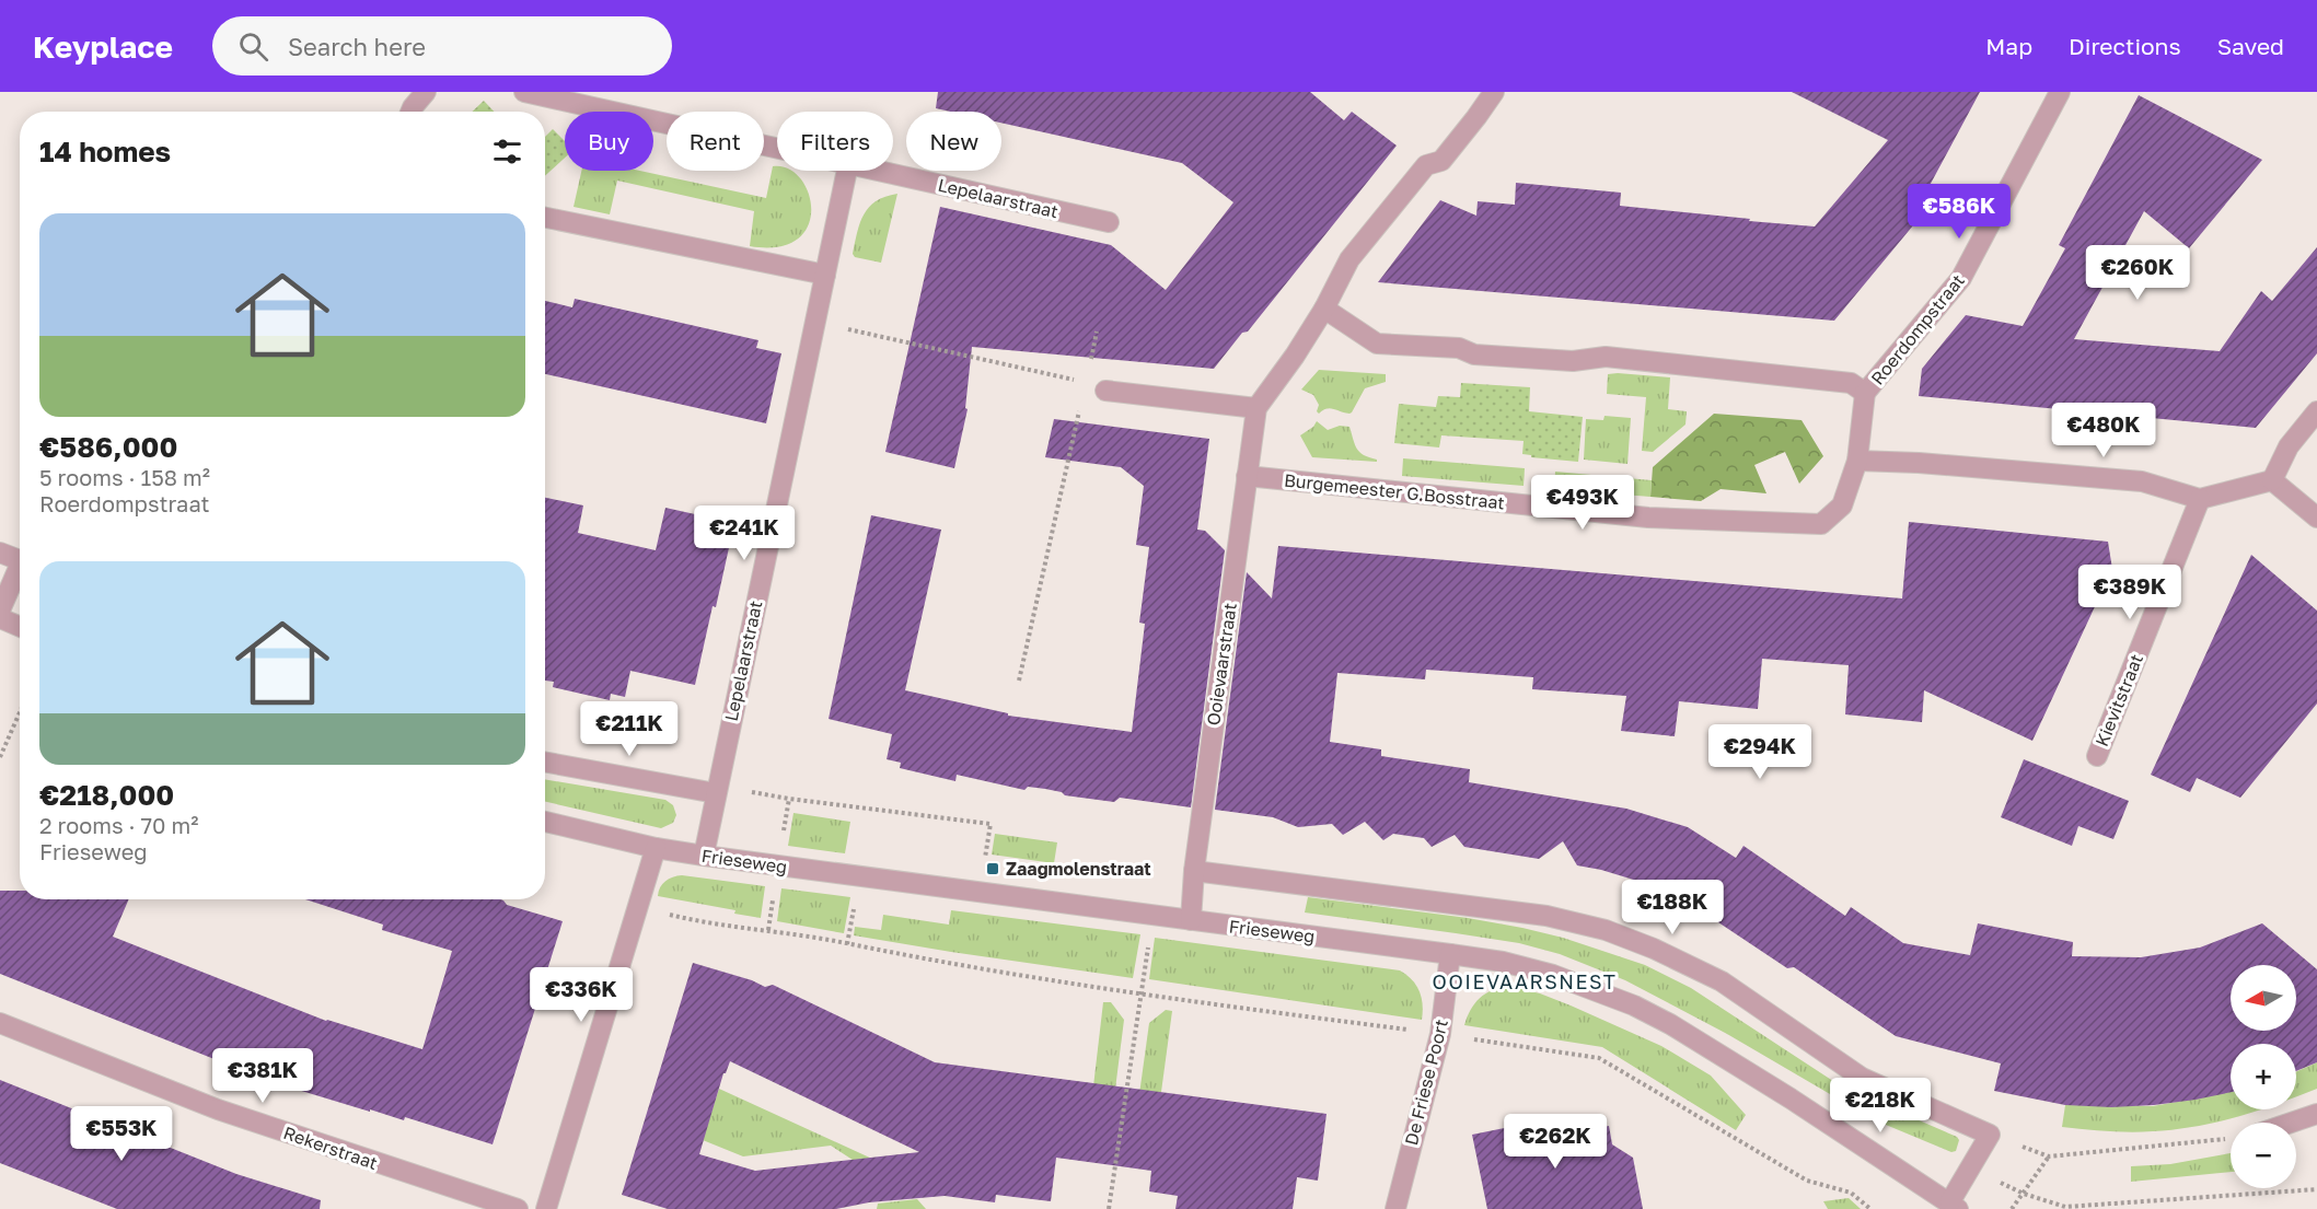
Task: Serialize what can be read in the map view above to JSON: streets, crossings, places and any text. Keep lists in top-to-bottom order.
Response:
{
  "streets": {
    "street": [
      "Lepelaarstraat",
      "Roerdompstraat",
      "Burgemeester G.Bosstraat",
      "Ooievaarstraat",
      "Kievitstraat",
      "Frieseweg",
      "De Friese Poort",
      "Rekerstraat"
    ]
  },
  "crossings": [
    ["Lepelaarstraat", "Frieseweg"],
    ["Roerdompstraat", "Burgemeester G.Bosstraat"],
    ["Burgemeester G.Bosstraat", "Ooievaarstraat"],
    ["Ooievaarstraat", "Frieseweg"],
    ["Frieseweg", "De Friese Poort"]
  ],
  "districts": ["OOIEVAARSNEST"],
  "places": {
    "transit": ["Zaagmolenstraat"]
  },
  "north": "left",
  "page": {
    "header": "Keyplace",
    "search": "Search here",
    "nav": ["Map", "Directions", "Saved"],
    "chip": [
      "Buy",
      "Rent",
      "Filters",
      "New"
    ],
    "heading": "14 homes",
    "price": [
      "€586K",
      "€260K",
      "€480K",
      "€493K",
      "€241K",
      "€389K",
      "€211K",
      "€294K",
      "€188K",
      "€336K",
      "€381K",
      "€218K",
      "€553K",
      "€262K"
    ],
    "list": [
      {
        "name": "€586,000",
        "note": "5 rooms · 158 m² · Roerdompstraat"
      },
      {
        "name": "€218,000",
        "note": "2 rooms · 70 m² · Frieseweg"
      }
    ],
    "map_buttons": ["+", "−"]
  }
}
